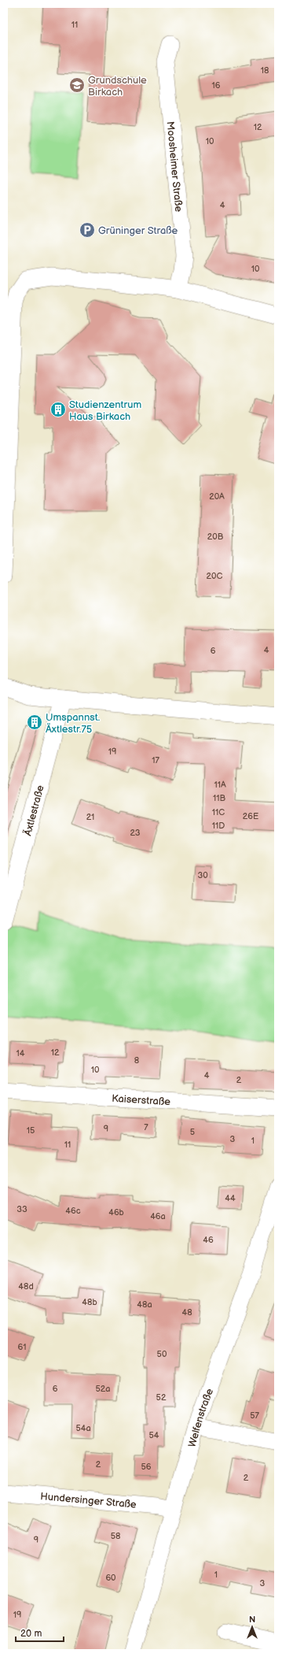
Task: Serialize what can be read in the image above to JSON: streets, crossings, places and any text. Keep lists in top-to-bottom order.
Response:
{
  "streets": {
    "street": [
      "Moosheimer Straße",
      "Äxtlestraße",
      "Kaiserstraße",
      "Welfenstraße",
      "Hundersinger Straße"
    ]
  },
  "crossings": [
    ["Welfenstraße", "Hundersinger Straße"]
  ],
  "places": {
    "school or university": ["Grundschule Birkach"],
    "parking": ["Grüninger Straße"],
    "building": ["Studienzentrum Haus Birkach", "Umspannst. Äxtlestr.75"]
  },
  "house_numbers": [
    "11",
    "18",
    "16",
    "12",
    "10",
    "4",
    "10",
    "20A",
    "20B",
    "20C",
    "4",
    "6",
    "19",
    "17",
    "11A",
    "11B",
    "11C",
    "26E",
    "21",
    "11D",
    "23",
    "30",
    "12",
    "14",
    "8",
    "10",
    "4",
    "2",
    "7",
    "9",
    "15",
    "5",
    "3",
    "1",
    "11",
    "44",
    "33",
    "46c",
    "46b",
    "46a",
    "46",
    "48d",
    "48b",
    "48a",
    "48",
    "61",
    "50",
    "6",
    "52a",
    "52",
    "57",
    "54a",
    "54",
    "2",
    "56",
    "2",
    "58",
    "9",
    "1",
    "60",
    "3",
    "19"
  ],
  "scale_bar": "20 m",
  "north": "top"
}
